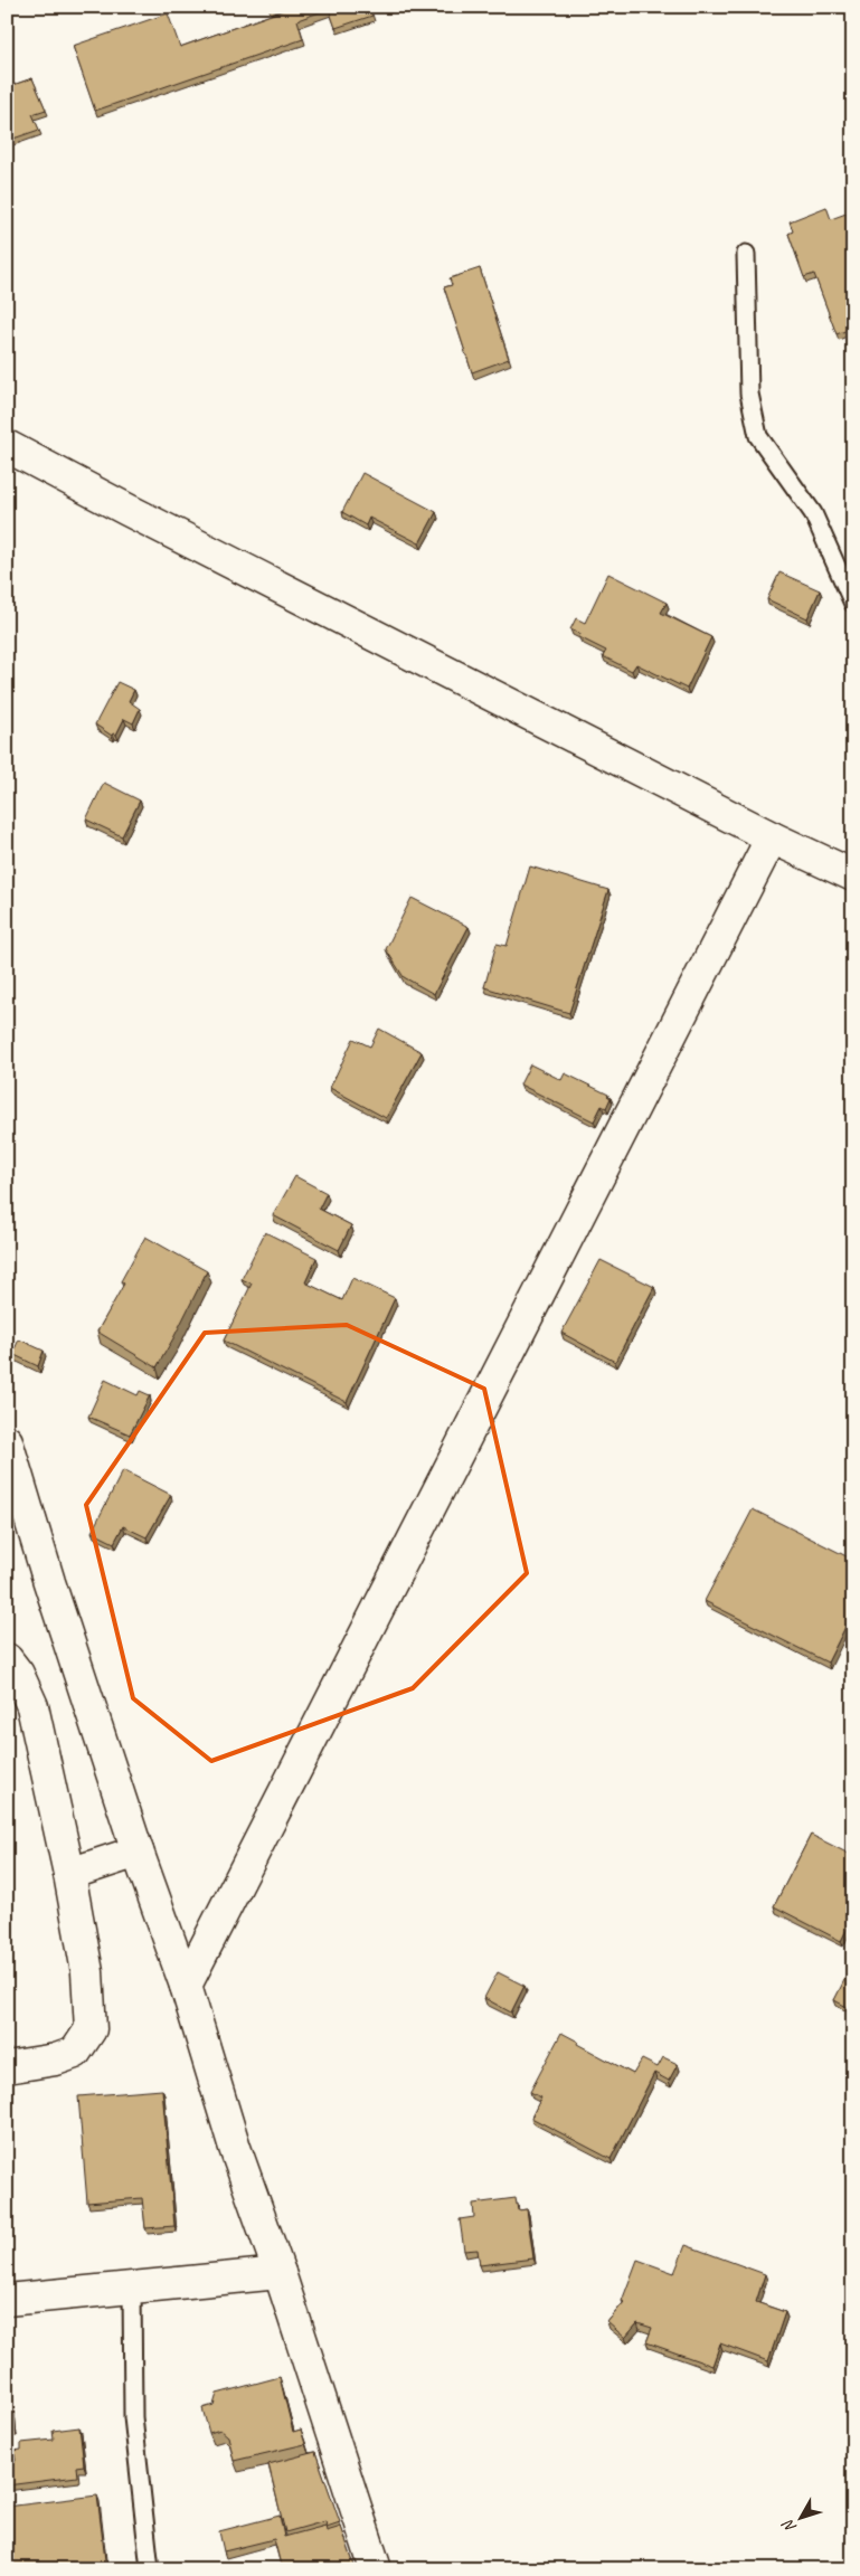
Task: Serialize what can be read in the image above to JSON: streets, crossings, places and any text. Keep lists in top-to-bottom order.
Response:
{
  "north": "bottom left"
}
